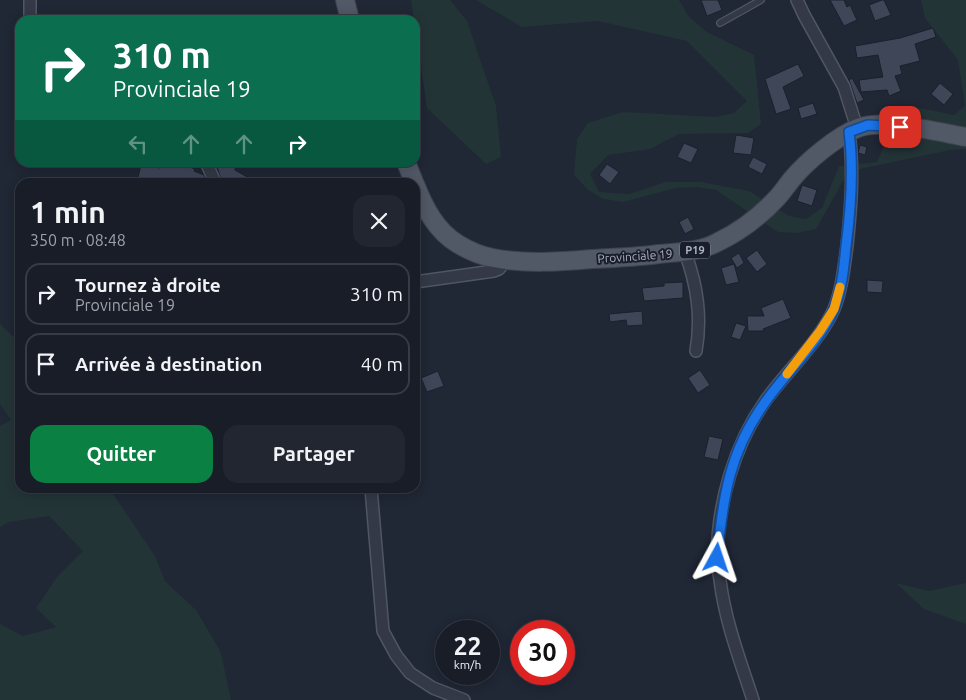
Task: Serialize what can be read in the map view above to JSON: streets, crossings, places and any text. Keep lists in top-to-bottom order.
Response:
{
  "streets": {
    "main road": ["P19", "Provinciale 19"]
  },
  "page": {
    "turn": ["310 m", "Provinciale 19"],
    "heading": ["1 min", "350 m · 08:48"],
    "list": [
      {
        "name": "Tournez à droite",
        "note": "Provinciale 19",
        "value": "310 m"
      },
      {
        "name": "Arrivée à destination",
        "value": "40 m"
      }
    ],
    "buttons": ["Quitter", "Partager"],
    "speed": "22 km/h",
    "limit": "30"
  }
}
